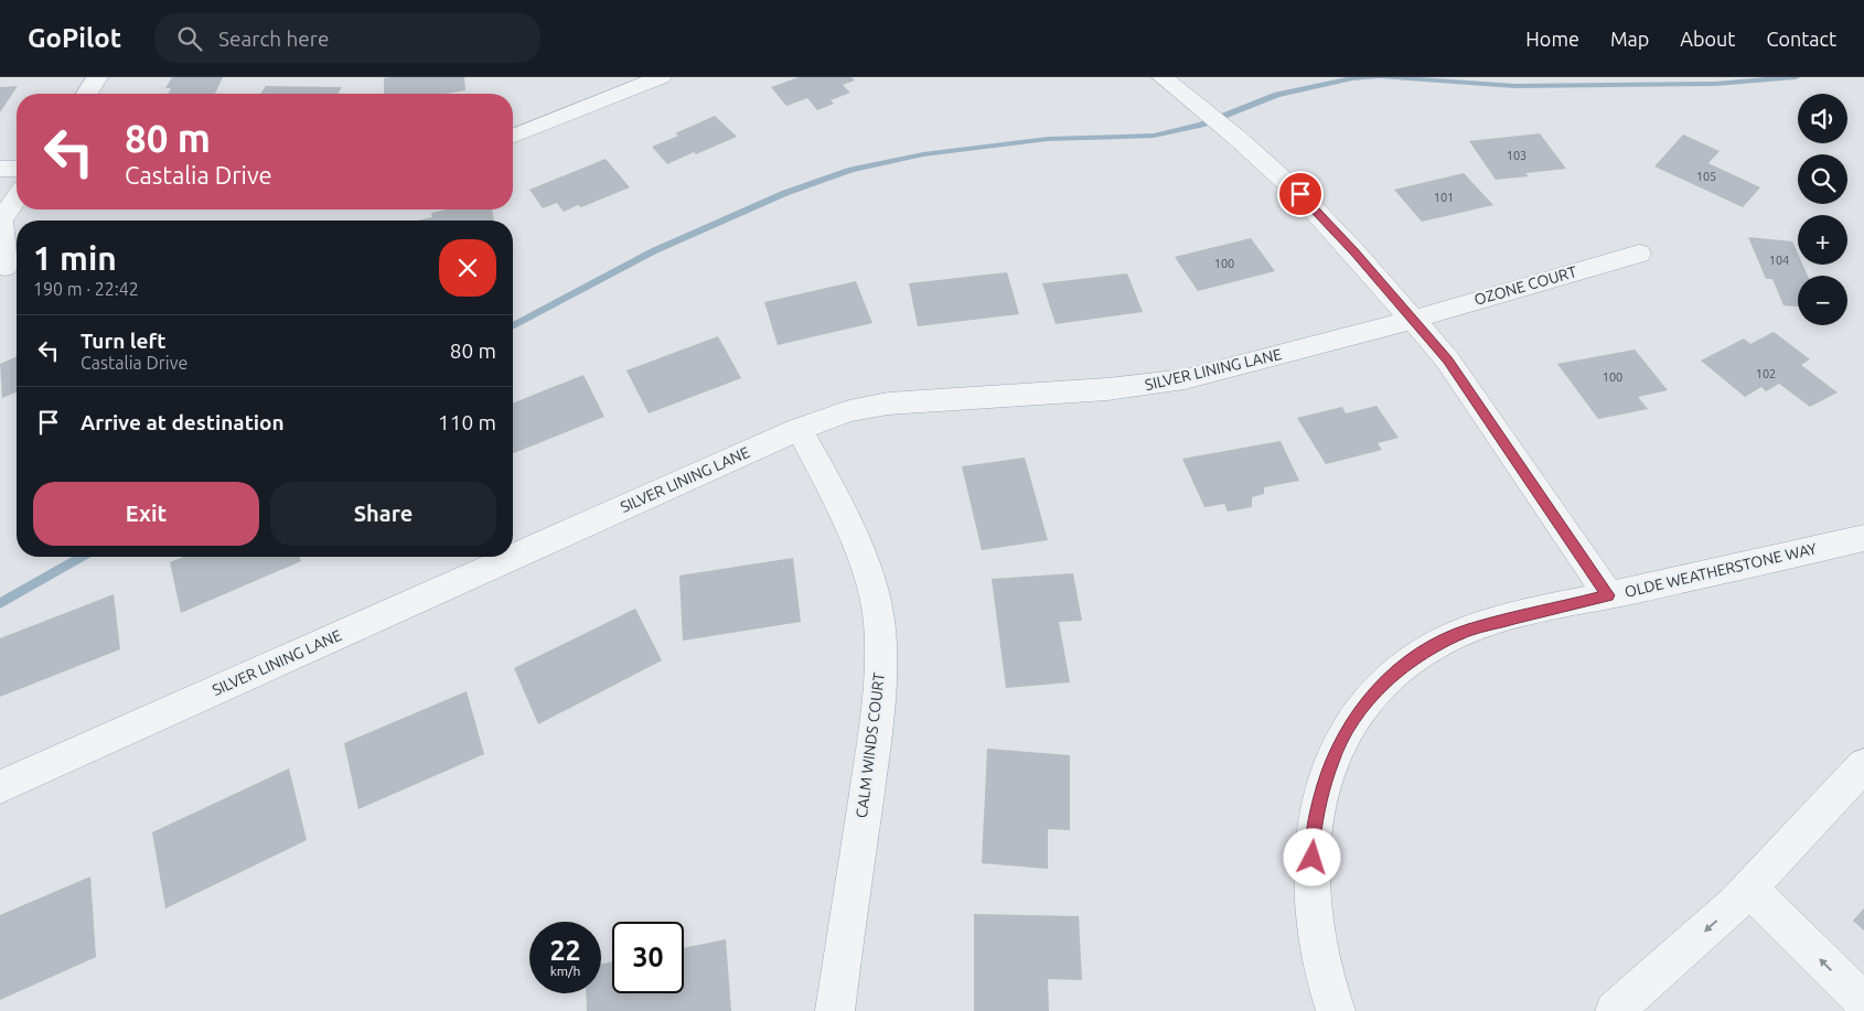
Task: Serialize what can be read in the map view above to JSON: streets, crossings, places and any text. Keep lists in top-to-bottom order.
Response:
{
  "streets": {
    "street": [
      "OZONE COURT",
      "SILVER LINING LANE",
      "OLDE WEATHERSTONE WAY",
      "CALM WINDS COURT"
    ]
  },
  "crossings": [
    ["OZONE COURT", "SILVER LINING LANE"],
    ["SILVER LINING LANE", "CALM WINDS COURT"]
  ],
  "house_numbers": [
    "103",
    "105",
    "101",
    "104",
    "100",
    "102",
    "100"
  ],
  "page": {
    "header": "GoPilot",
    "search": "Search here",
    "nav": [
      "Home",
      "Map",
      "About",
      "Contact"
    ],
    "map_buttons": ["+", "−"],
    "turn": ["80 m", "Castalia Drive"],
    "heading": ["1 min", "190 m · 22:42"],
    "list": [
      {
        "name": "Turn left",
        "note": "Castalia Drive",
        "value": "80 m"
      },
      {
        "name": "Arrive at destination",
        "value": "110 m"
      }
    ],
    "buttons": ["Exit", "Share"],
    "speed": "22 km/h",
    "limit": "30"
  }
}
